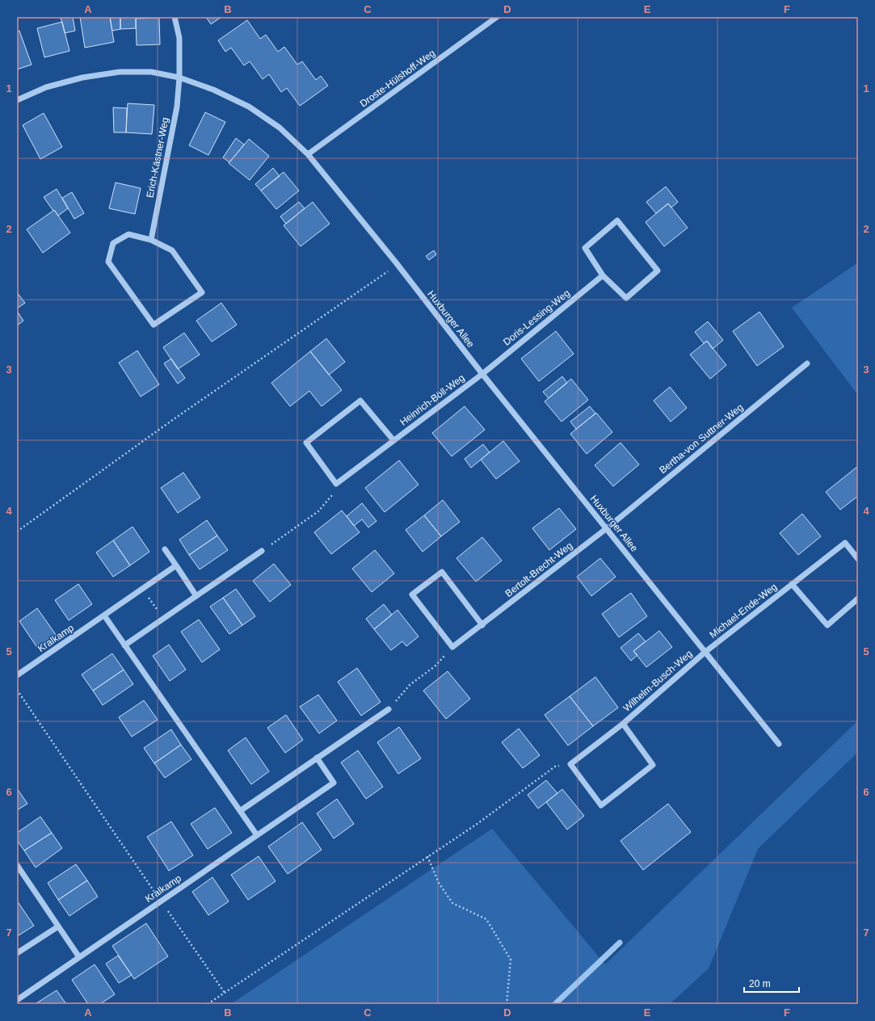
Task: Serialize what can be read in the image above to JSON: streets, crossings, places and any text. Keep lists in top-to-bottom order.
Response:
{
  "streets": {
    "street": [
      "Droste-Hülshoff-Weg",
      "Erich-Kästner-Weg",
      "Doris-Lessing-Weg",
      "Huxburger Allee",
      "Heinrich-Böll-Weg",
      "Bertha-von Suttner-Weg",
      "Bertolt-Brecht-Weg",
      "Michael-Ende-Weg",
      "Kralkamp",
      "Wilhelm-Busch-Weg"
    ]
  },
  "crossings": [
    ["Droste-Hülshoff-Weg", "Huxburger Allee"],
    ["Erich-Kästner-Weg", "Huxburger Allee"],
    ["Doris-Lessing-Weg", "Huxburger Allee"],
    ["Doris-Lessing-Weg", "Heinrich-Böll-Weg"],
    ["Huxburger Allee", "Heinrich-Böll-Weg"],
    ["Huxburger Allee", "Bertha-von Suttner-Weg"],
    ["Huxburger Allee", "Bertolt-Brecht-Weg"],
    ["Huxburger Allee", "Michael-Ende-Weg"],
    ["Huxburger Allee", "Wilhelm-Busch-Weg"],
    ["Bertha-von Suttner-Weg", "Bertolt-Brecht-Weg"],
    ["Michael-Ende-Weg", "Wilhelm-Busch-Weg"]
  ],
  "scale_bar": "20 m",
  "grid": {
    "columns": [
      "A",
      "B",
      "C",
      "D",
      "E",
      "F"
    ],
    "rows": [
      "1",
      "2",
      "3",
      "4",
      "5",
      "6",
      "7"
    ]
  }
}
